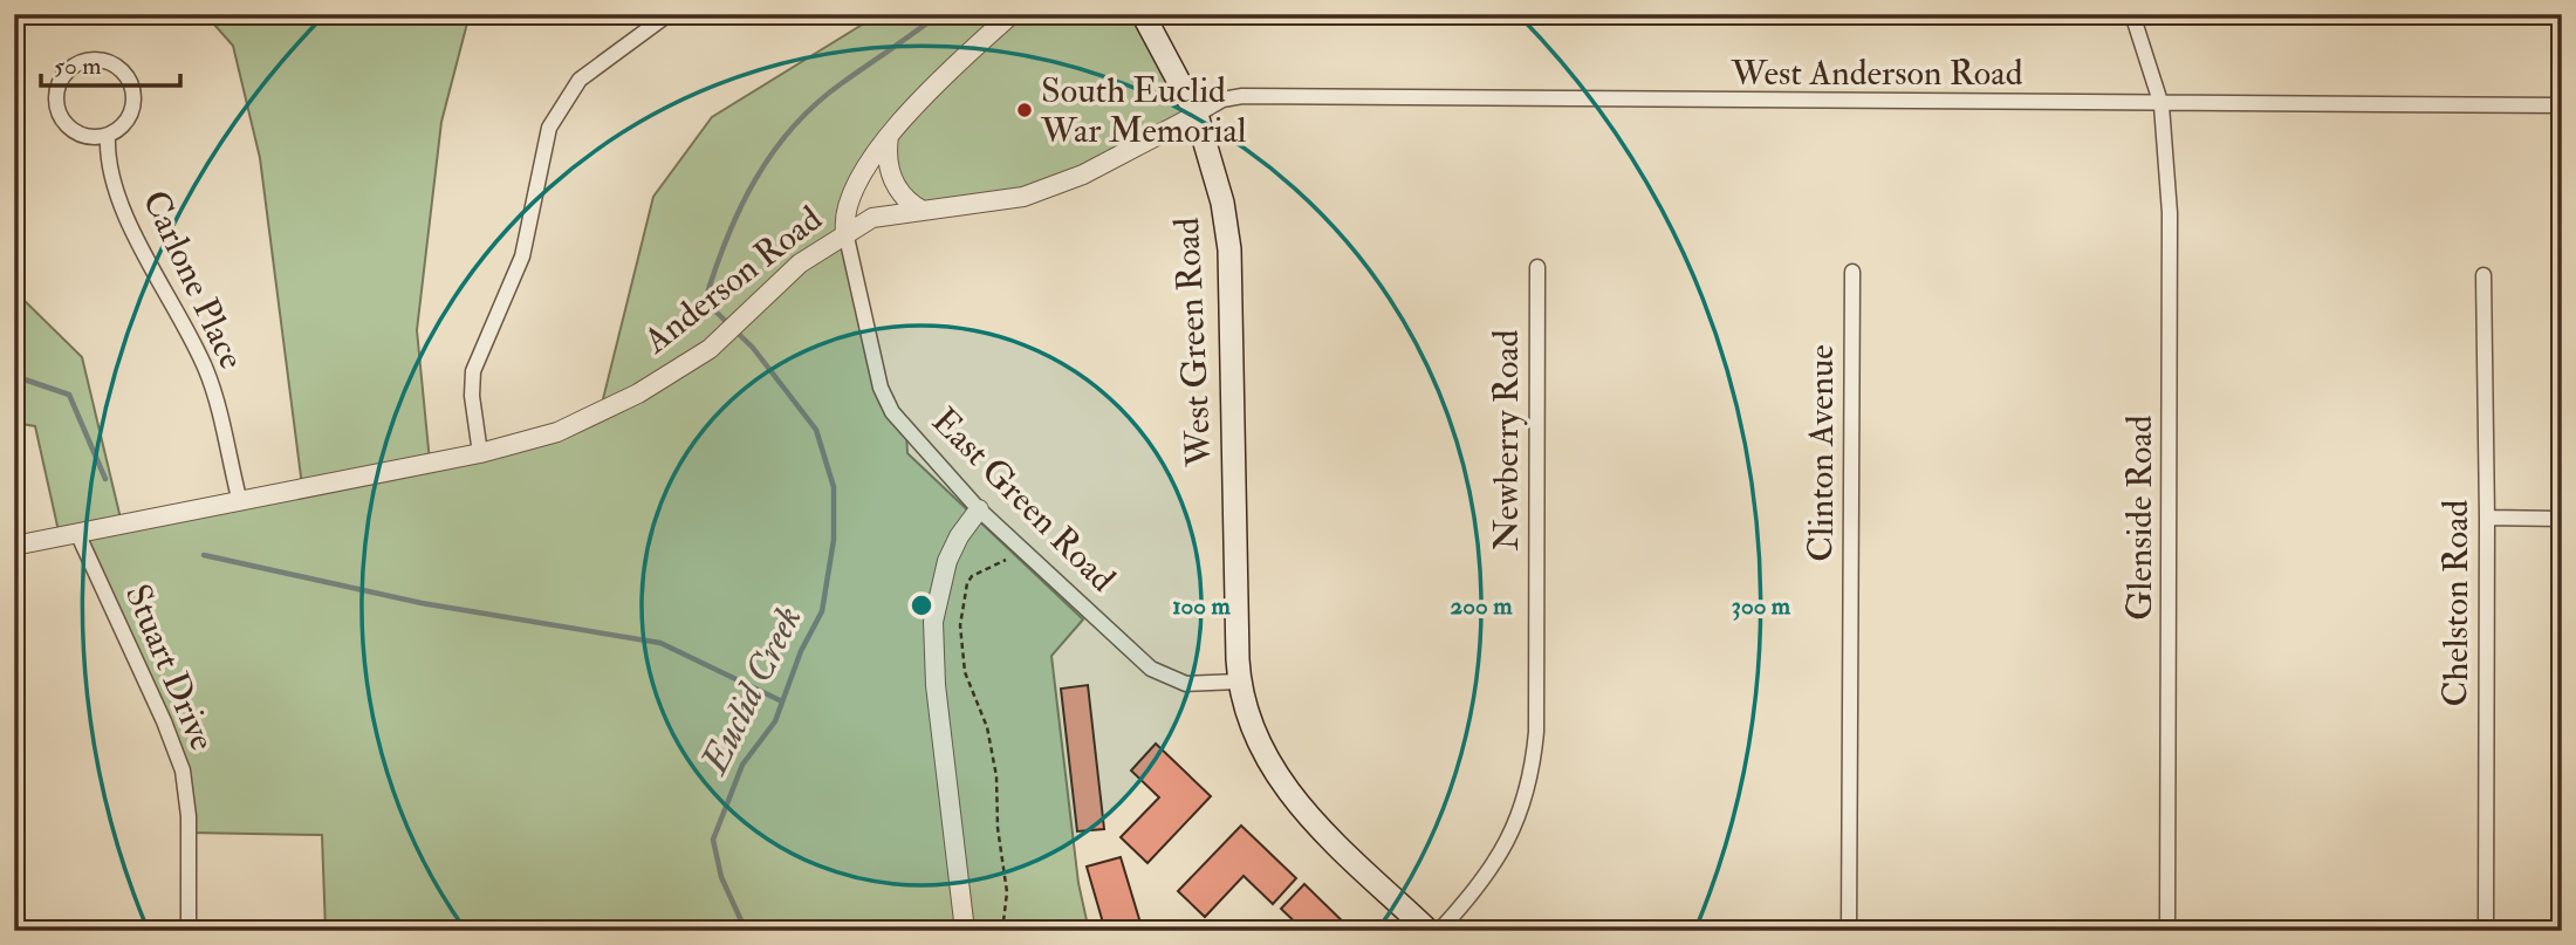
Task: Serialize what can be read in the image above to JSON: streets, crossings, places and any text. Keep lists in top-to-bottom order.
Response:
{
  "streets": {
    "main road": ["West Green Road"],
    "street": [
      "West Anderson Road",
      "Carlone Place",
      "Anderson Road",
      "Newberry Road",
      "Clinton Avenue",
      "East Green Road",
      "Glenside Road",
      "Chelston Road",
      "Stuart Drive"
    ]
  },
  "crossings": [
    ["West Anderson Road", "Anderson Road"],
    ["West Anderson Road", "West Green Road"],
    ["West Anderson Road", "Glenside Road"],
    ["Carlone Place", "Anderson Road"],
    ["Anderson Road", "West Green Road"],
    ["Anderson Road", "East Green Road"],
    ["Anderson Road", "Stuart Drive"],
    ["West Green Road", "East Green Road"]
  ],
  "water": ["Euclid Creek"],
  "places": ["South Euclid War Memorial"],
  "scale_bar": "50 m",
  "rings": ["100 m", "200 m", "300 m"]
}
